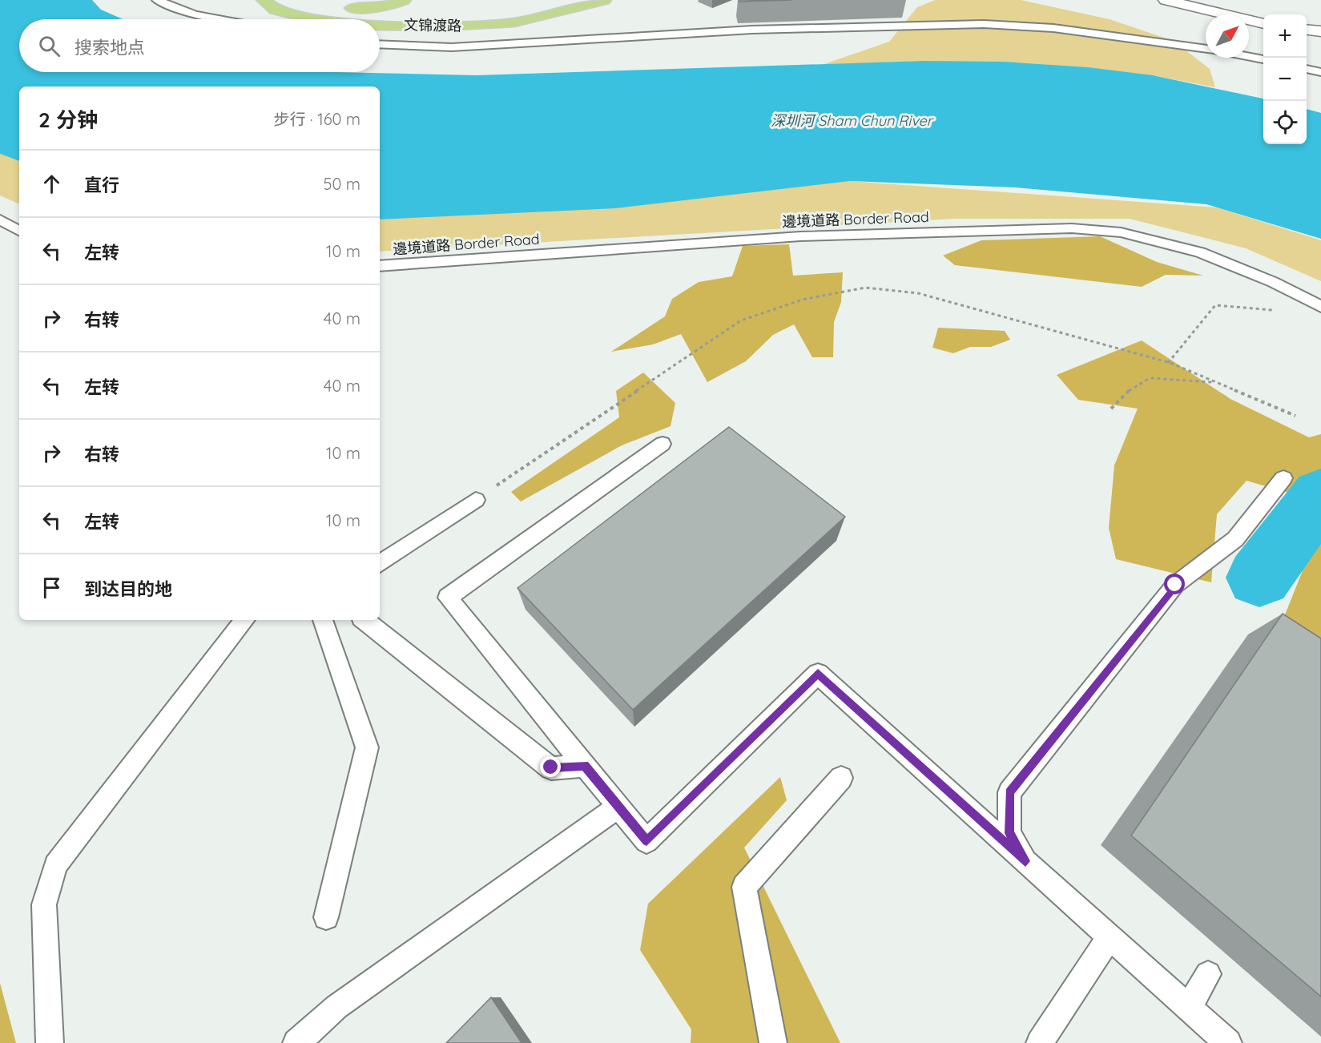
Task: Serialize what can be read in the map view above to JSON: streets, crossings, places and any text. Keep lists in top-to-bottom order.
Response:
{
  "streets": {
    "main road": ["文锦渡路"],
    "lane": ["邊境道路 Border Road"]
  },
  "water": ["深圳河 Sham Chun River"],
  "north": "top right",
  "page": {
    "map_buttons": ["+", "−"],
    "search": "搜索地点",
    "heading": ["2 分钟", "步行 · 160 m"],
    "list": [
      ["直行", "50 m"],
      ["左转", "10 m"],
      ["右转", "40 m"],
      ["左转", "40 m"],
      ["右转", "10 m"],
      ["左转", "10 m"],
      "到达目的地"
    ]
  }
}
